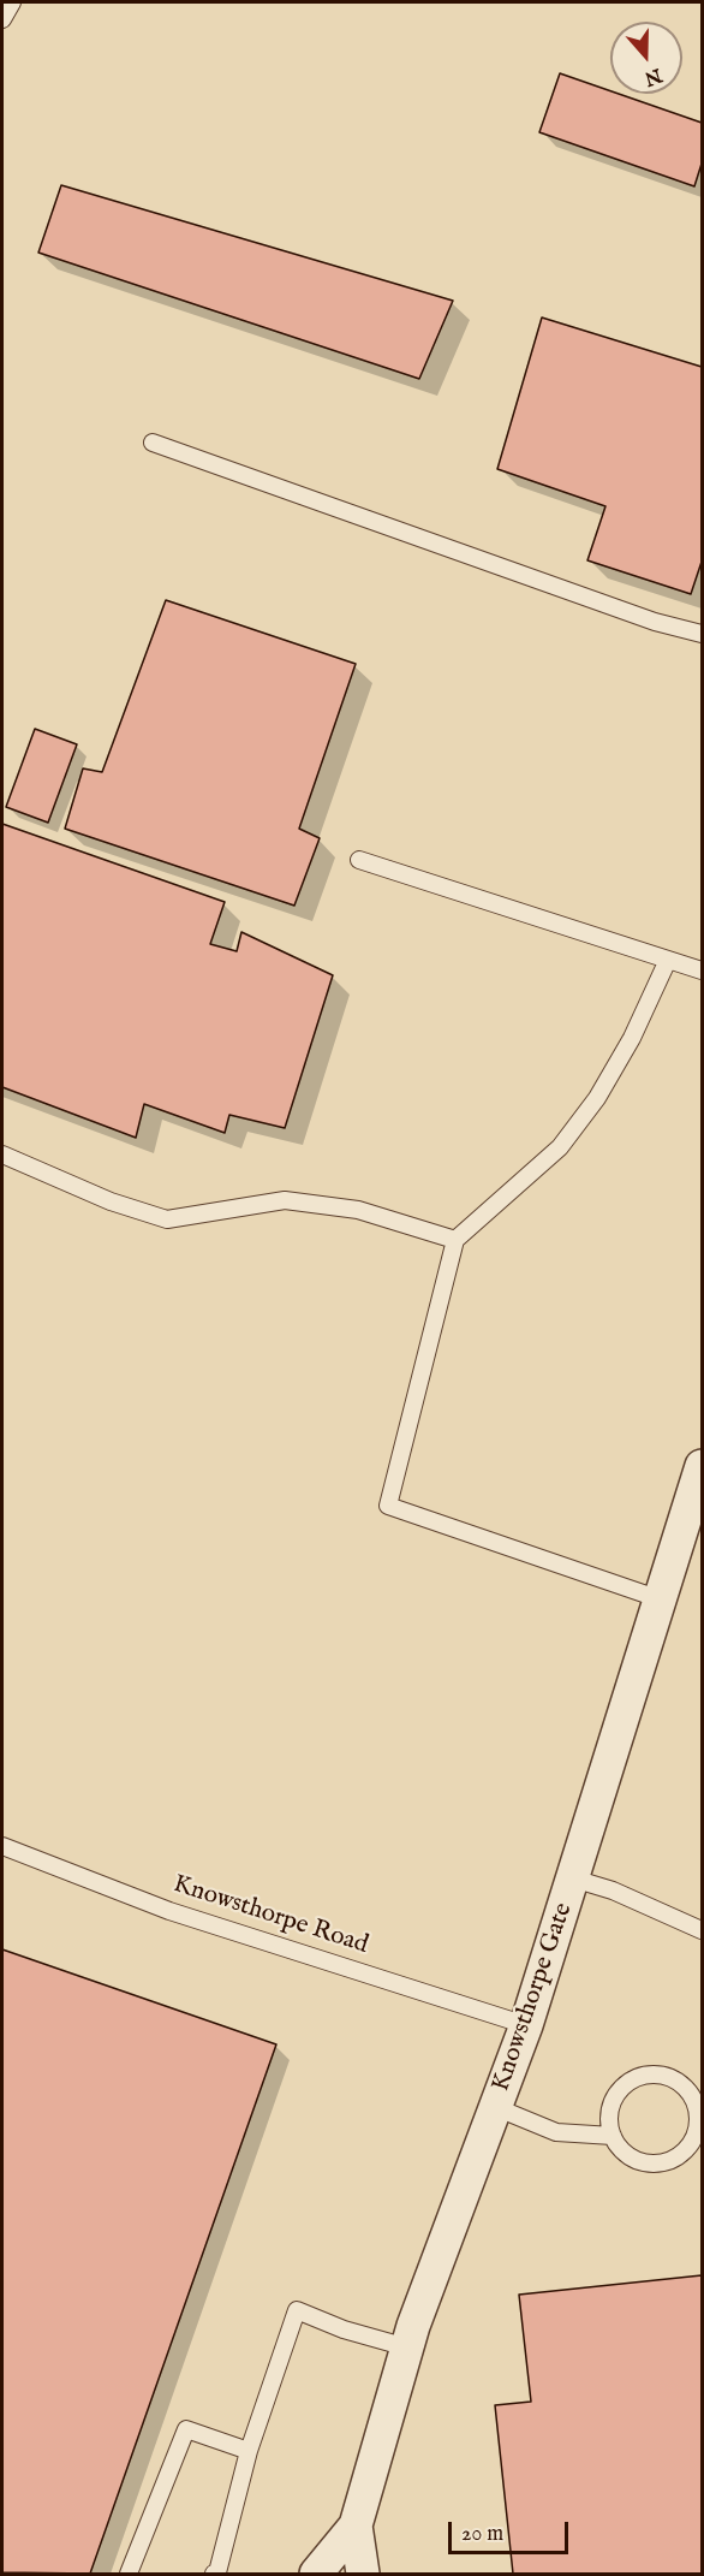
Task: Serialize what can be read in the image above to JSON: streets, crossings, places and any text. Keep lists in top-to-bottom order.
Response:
{
  "streets": {
    "street": ["Knowsthorpe Gate"],
    "lane": ["Knowsthorpe Road"]
  },
  "crossings": [
    ["Knowsthorpe Road", "Knowsthorpe Gate"]
  ],
  "scale_bar": "20 m",
  "north": "bottom"
}
